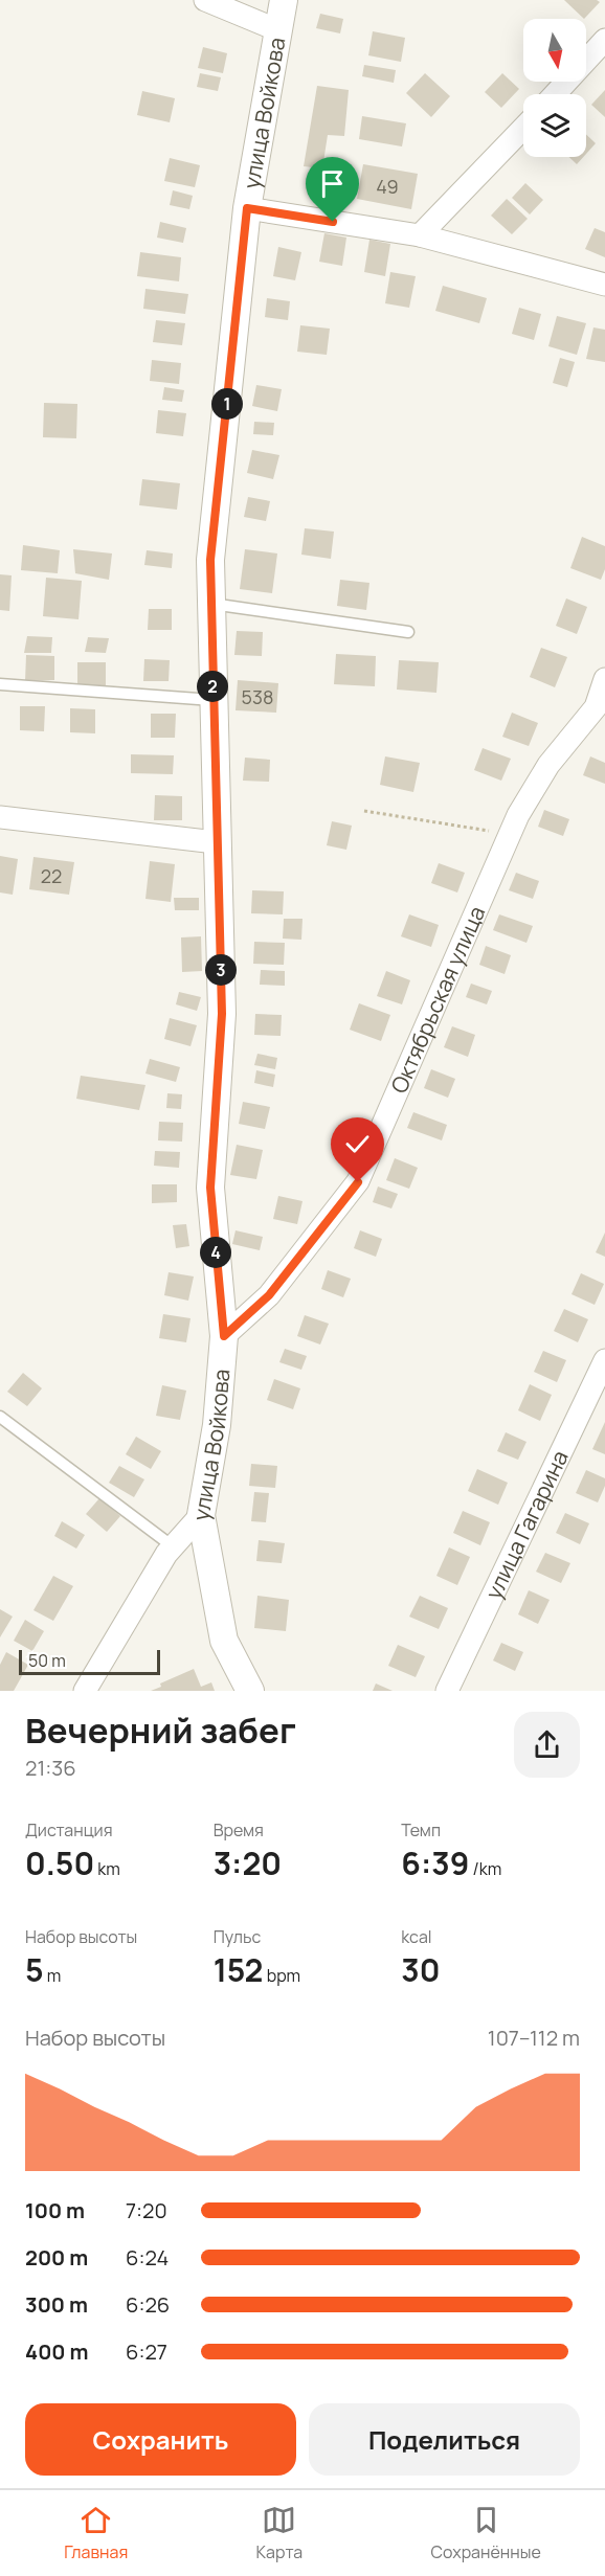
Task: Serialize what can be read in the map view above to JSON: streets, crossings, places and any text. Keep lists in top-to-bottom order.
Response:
{
  "streets": {
    "street": ["улица Войкова", "Октябрьская улица", "улица Гагарина"]
  },
  "crossings": [
    ["улица Войкова", "Октябрьская улица"]
  ],
  "house_numbers": ["49", "538", "22"],
  "scale_bar": "50 m",
  "north": "bottom",
  "page": {
    "pins": [
      "1",
      "2",
      "3",
      "4"
    ],
    "scale": "50 m",
    "heading": ["Вечерний забег", "21:36"],
    "stats": [
      ["Дистанция", "0.50 km"],
      ["Время", "3:20"],
      ["Темп", "6:39 /km"],
      ["Набор высоты", "5 m"],
      ["Пульс", "152 bpm"],
      ["kcal", "30"]
    ],
    "chart": ["Набор высоты", "107–112 m"],
    "list": [
      {
        "name": "100 m",
        "note": "7:20"
      },
      {
        "name": "200 m",
        "note": "6:24"
      },
      {
        "name": "300 m",
        "note": "6:26"
      },
      {
        "name": "400 m",
        "note": "6:27"
      }
    ],
    "buttons": ["Сохранить", "Поделиться"],
    "tabs": ["Главная", "Карта", "Сохранённые"]
  }
}
